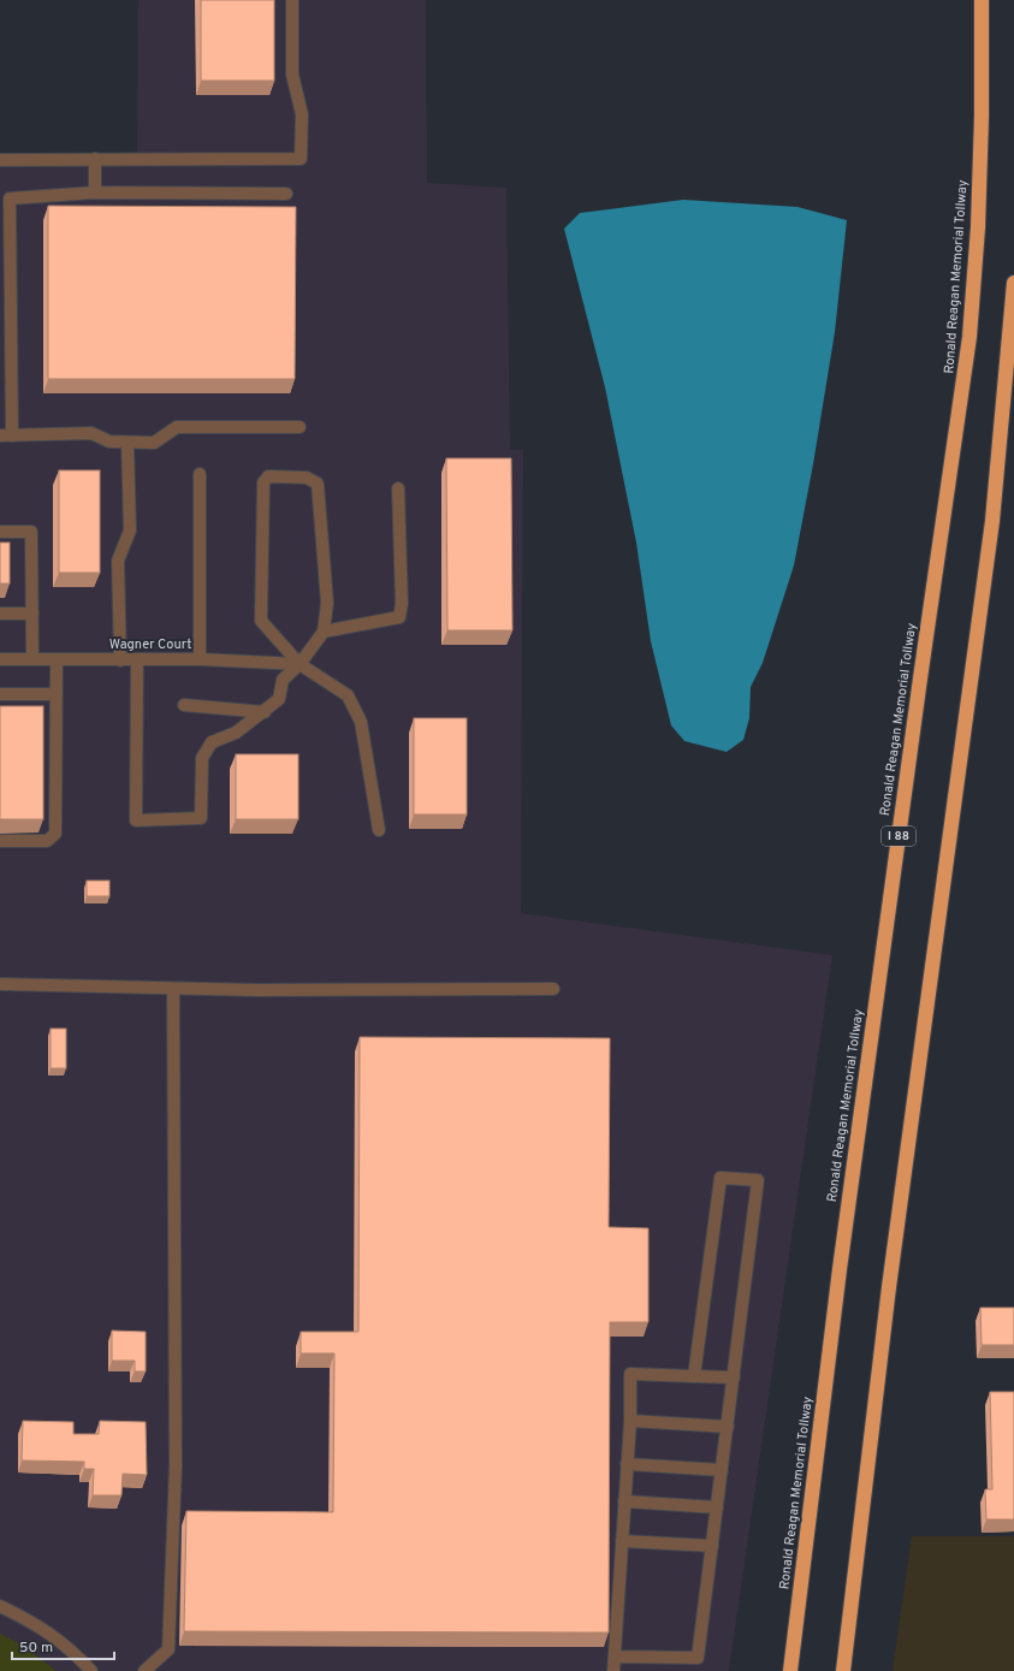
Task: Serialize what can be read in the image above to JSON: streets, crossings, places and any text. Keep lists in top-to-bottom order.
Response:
{
  "streets": {
    "highway": ["Ronald Reagan Memorial Tollway", "I 88"],
    "street": ["Wagner Court"]
  },
  "scale_bar": "50 m"
}
